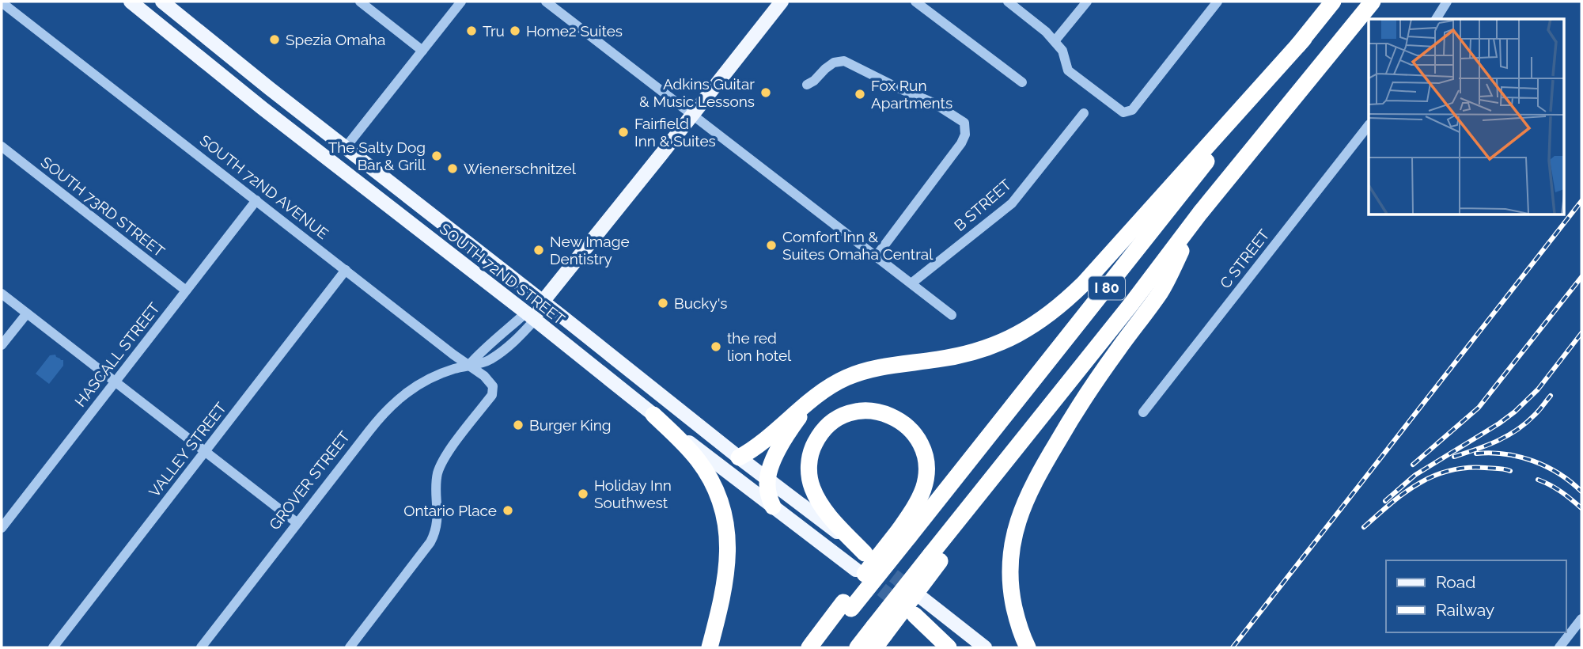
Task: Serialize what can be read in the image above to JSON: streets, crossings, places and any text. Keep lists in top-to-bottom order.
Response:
{
  "streets": {
    "highway": ["I 80"],
    "main road": ["SOUTH 72ND STREET", "GROVER STREET"],
    "street": [
      "SOUTH 72ND AVENUE",
      "B STREET",
      "SOUTH 73RD STREET",
      "C STREET",
      "HASCALL STREET",
      "VALLEY STREET"
    ]
  },
  "crossings": [
    ["SOUTH 72ND AVENUE", "HASCALL STREET"],
    ["SOUTH 72ND AVENUE", "VALLEY STREET"],
    ["SOUTH 72ND AVENUE", "GROVER STREET"],
    ["SOUTH 73RD STREET", "HASCALL STREET"],
    ["SOUTH 72ND STREET", "GROVER STREET"]
  ],
  "places": [
    "Tru",
    "Home2 Suites",
    "Spezia Omaha",
    "Adkins Guitar & Music Lessons",
    "Fox Run Apartments",
    "Fairfield Inn & Suites",
    "The Salty Dog Bar & Grill",
    "Wienerschnitzel",
    "Comfort Inn & Suites Omaha Central",
    "New Image Dentistry",
    "Bucky's",
    "the red lion hotel",
    "Burger King",
    "Holiday Inn Southwest",
    "Ontario Place"
  ],
  "legend": ["Road", "Railway"]
}
